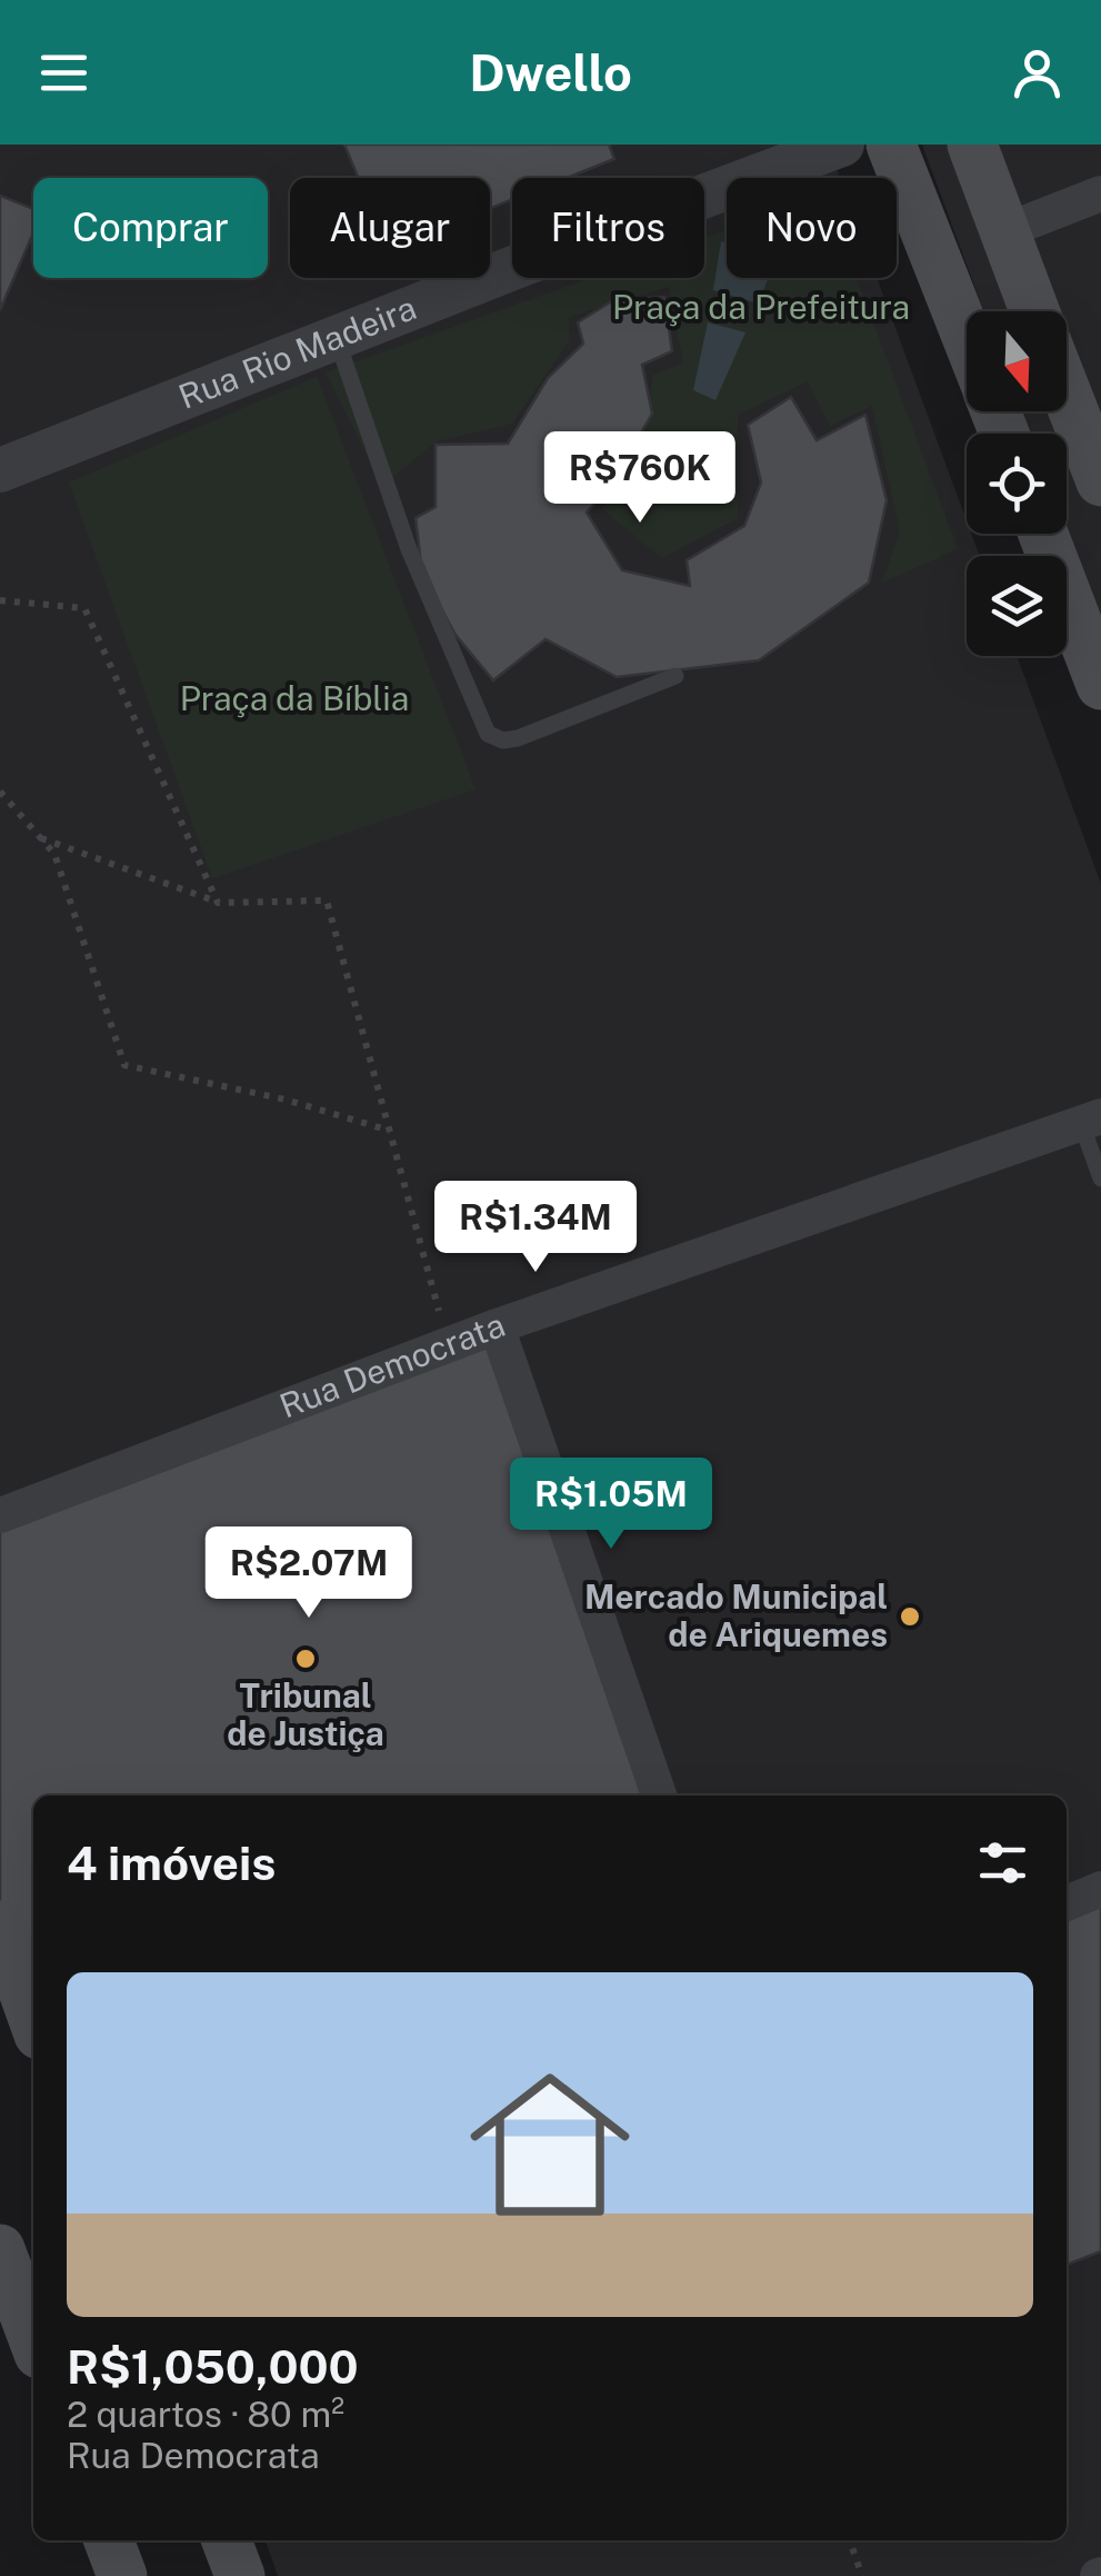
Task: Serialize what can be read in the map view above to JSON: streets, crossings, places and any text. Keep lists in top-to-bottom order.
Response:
{
  "streets": {
    "street": ["Rua Rio Madeira", "Rua Democrata"]
  },
  "parks": ["Praça da Prefeitura", "Praça da Bíblia"],
  "places": ["Mercado Municipal de Ariquemes", "Tribunal de Justiça"],
  "north": "bottom",
  "page": {
    "header": "Dwello",
    "chip": [
      "Comprar",
      "Alugar",
      "Filtros",
      "Novo"
    ],
    "price": [
      "R$760K",
      "R$1.34M",
      "R$1.05M",
      "R$2.07M"
    ],
    "heading": "4 imóveis",
    "list": [
      {
        "name": "R$1,050,000",
        "note": "2 quartos · 80 m² · Rua Democrata"
      }
    ]
  }
}
